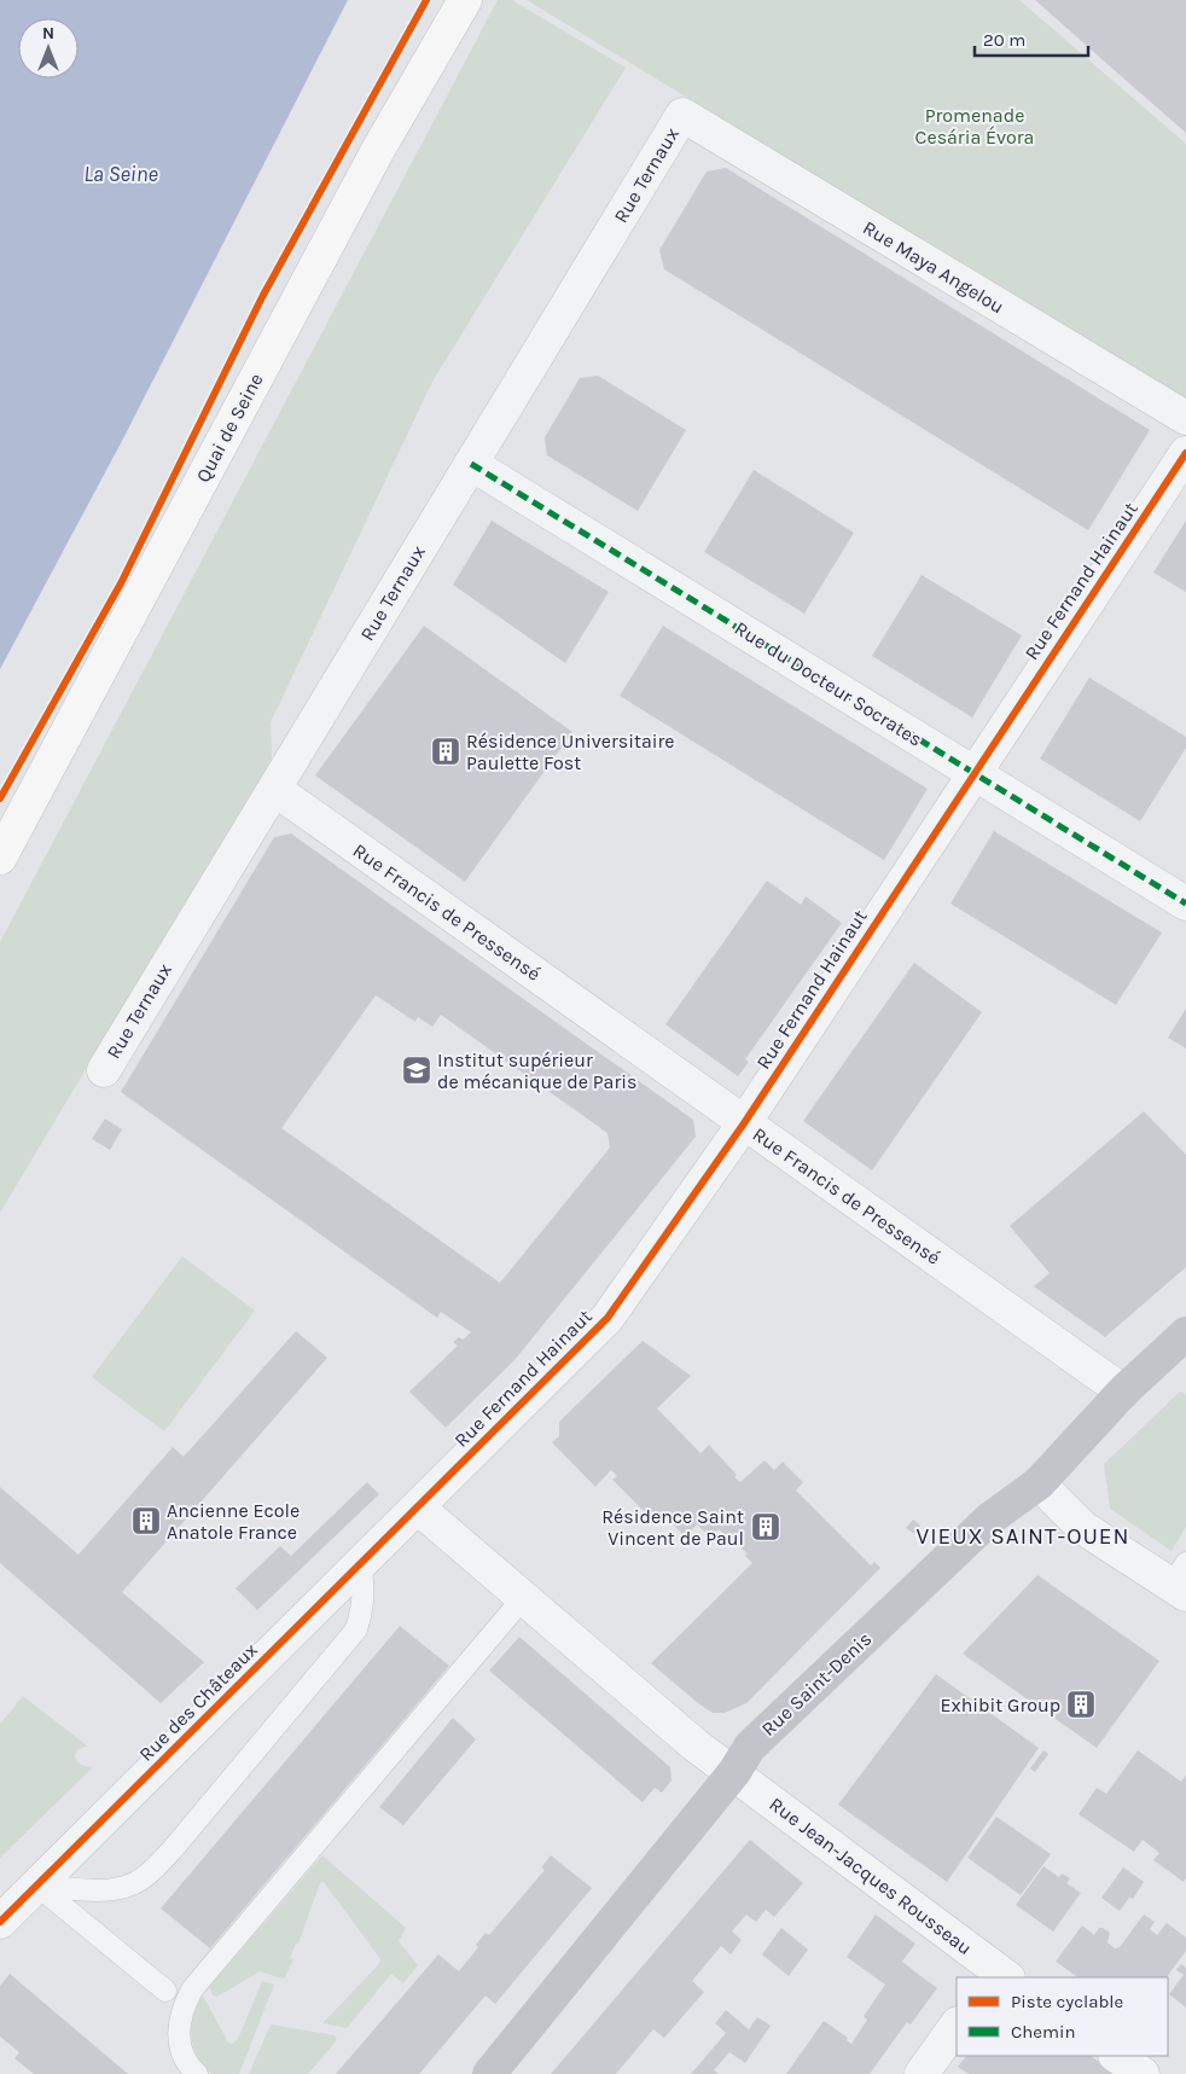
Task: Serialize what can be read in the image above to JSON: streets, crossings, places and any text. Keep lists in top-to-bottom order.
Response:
{
  "streets": {
    "main road": ["Quai de Seine", "Rue Saint-Denis"],
    "street": [
      "Rue Ternaux",
      "Rue Maya Angelou",
      "Rue Fernand Hainaut",
      "Rue du Docteur Socrates",
      "Rue Francis de Pressensé",
      "Rue des Châteaux",
      "Rue Jean-Jacques Rousseau"
    ]
  },
  "crossings": [
    ["Rue Ternaux", "Rue Maya Angelou"],
    ["Rue Ternaux", "Rue du Docteur Socrates"],
    ["Rue Ternaux", "Rue Francis de Pressensé"],
    ["Rue Fernand Hainaut", "Rue du Docteur Socrates"],
    ["Rue Fernand Hainaut", "Rue Francis de Pressensé"],
    ["Rue Fernand Hainaut", "Rue des Châteaux"],
    ["Rue Francis de Pressensé", "Rue Saint-Denis"],
    ["Rue Saint-Denis", "Rue Jean-Jacques Rousseau"]
  ],
  "districts": ["VIEUX SAINT-OUEN"],
  "water": ["La Seine"],
  "parks": ["Promenade Cesária Évora"],
  "places": {
    "building": [
      "Résidence Universitaire Paulette Fost",
      "Ancienne Ecole Anatole France",
      "Résidence Saint Vincent de Paul",
      "Exhibit Group"
    ],
    "school or university": ["Institut supérieur de mécanique de Paris"]
  },
  "legend": ["Piste cyclable", "Chemin"],
  "scale_bar": "20 m",
  "north": "top"
}
